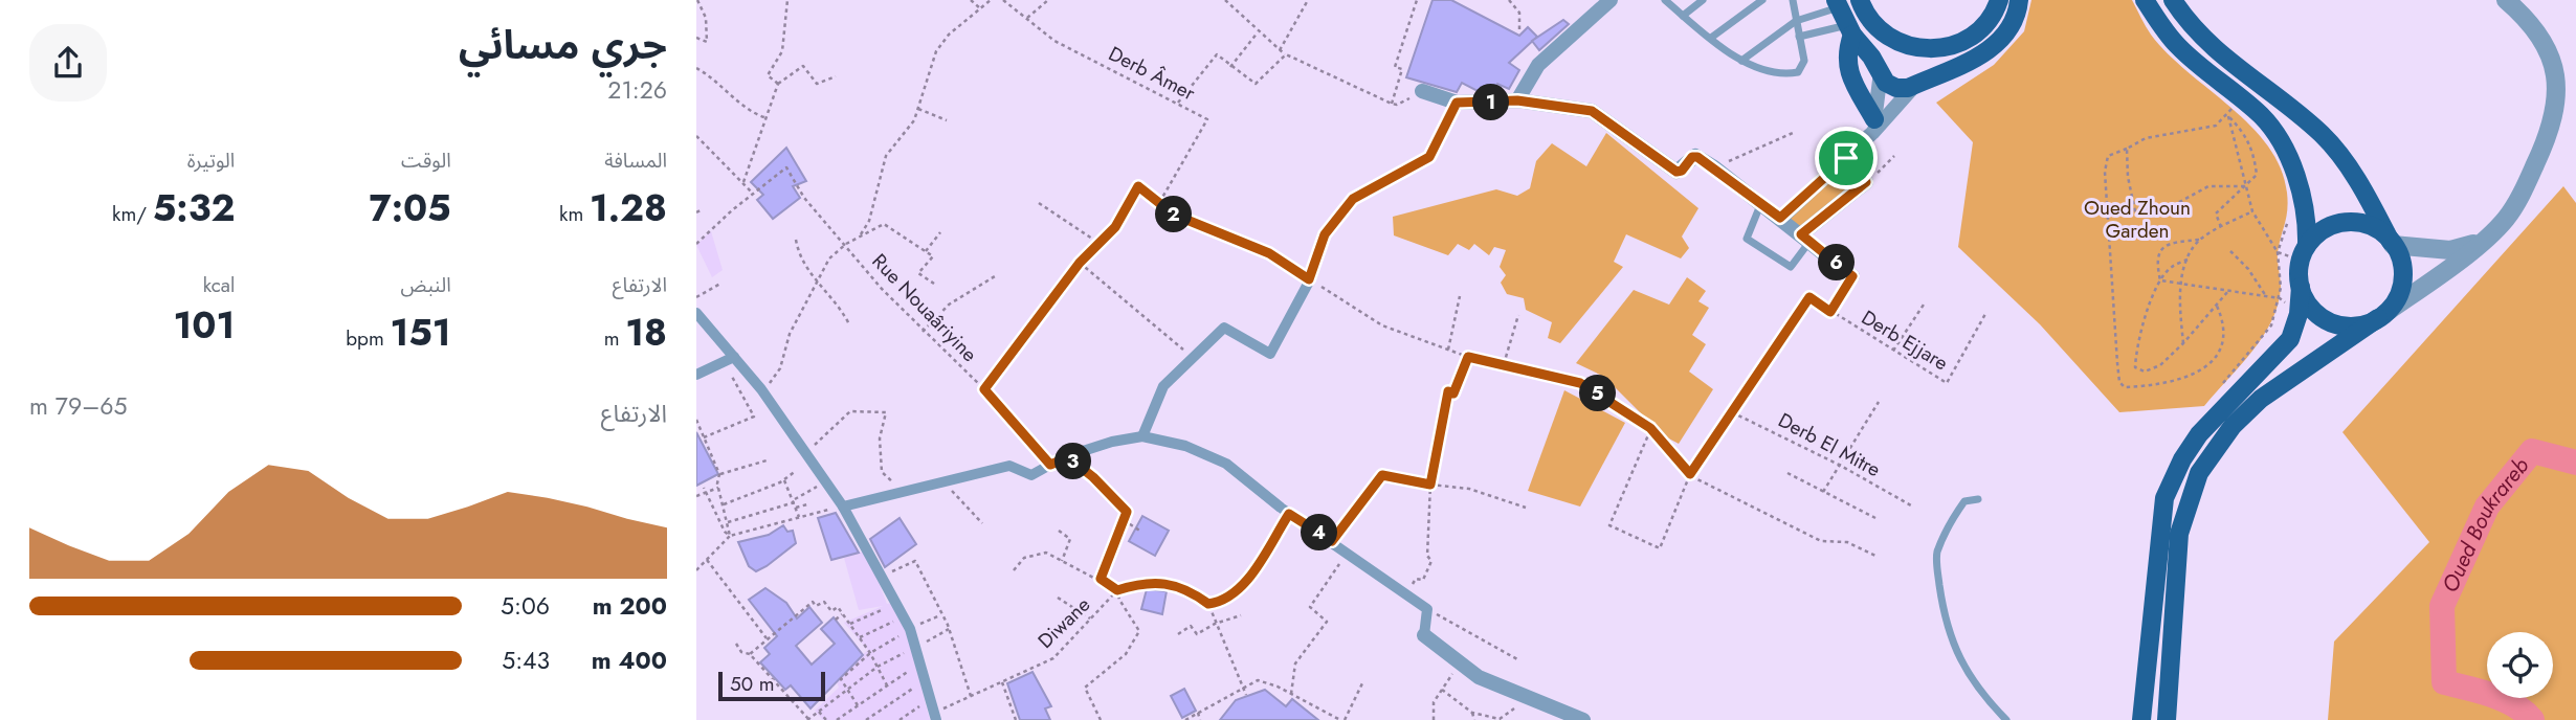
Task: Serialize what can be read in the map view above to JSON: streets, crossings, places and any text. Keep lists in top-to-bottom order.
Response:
{
  "streets": {
    "path": [
      "Derb Âmer",
      "Rue Nouaâriyine",
      "Derb Ejjare",
      "Derb El Mitre",
      "Diwane"
    ]
  },
  "crossings": [
    ["Derb Ejjare", "Derb El Mitre"]
  ],
  "water": ["Oued Boukrareb"],
  "parks": ["Oued Zhoun Garden"],
  "scale_bar": "50 m",
  "page": {
    "heading": ["جري مسائي", "21:26"],
    "pins": [
      "1",
      "2",
      "6",
      "5",
      "3",
      "4"
    ],
    "stats": [
      ["المسافة", "1.28 km"],
      ["الوقت", "7:05"],
      ["الوتيرة", "5:32 /km"],
      ["الارتفاع", "18 m"],
      ["النبض", "151 bpm"],
      ["kcal", "101"]
    ],
    "chart": ["الارتفاع", "65–79 m"],
    "list": [
      {
        "name": "200 m",
        "note": "5:06"
      },
      {
        "name": "400 m",
        "note": "5:43"
      }
    ],
    "scale": "50 m"
  }
}
